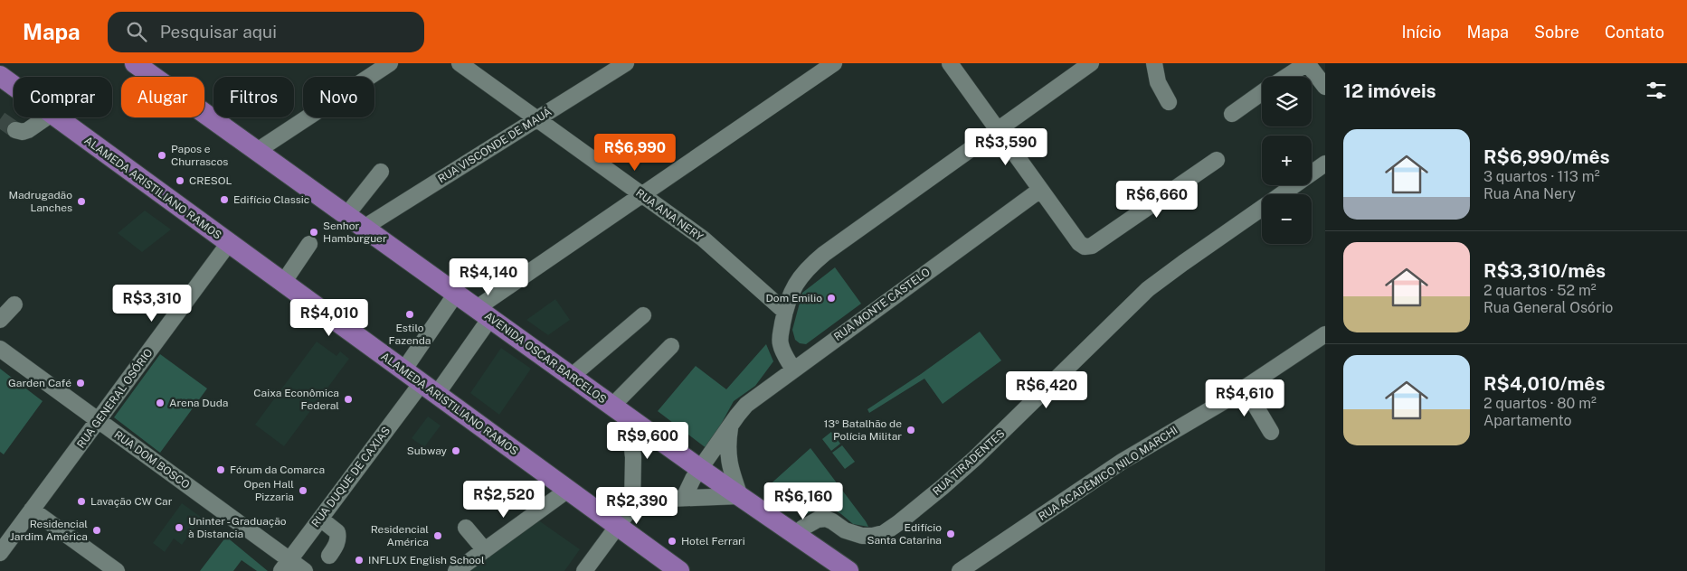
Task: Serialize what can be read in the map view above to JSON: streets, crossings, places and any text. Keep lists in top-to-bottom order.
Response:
{
  "streets": {
    "main road": ["ALAMEDA ARISTILIANO RAMOS", "AVENIDA OSCAR BARCELOS"],
    "street": [
      "RUA VISCONDE DE MAUÁ",
      "RUA ANA NERY",
      "RUA MONTE CASTELO",
      "RUA GENERAL OSÓRIO",
      "RUA DOM BOSCO",
      "RUA TIRADENTES",
      "RUA ACADÊMICO NILO MARCHI",
      "RUA DUQUE DE CAXIAS"
    ]
  },
  "crossings": [
    ["RUA VISCONDE DE MAUÁ", "RUA ANA NERY"],
    ["RUA VISCONDE DE MAUÁ", "AVENIDA OSCAR BARCELOS"],
    ["ALAMEDA ARISTILIANO RAMOS", "RUA GENERAL OSÓRIO"],
    ["ALAMEDA ARISTILIANO RAMOS", "RUA DUQUE DE CAXIAS"],
    ["RUA MONTE CASTELO", "AVENIDA OSCAR BARCELOS"],
    ["AVENIDA OSCAR BARCELOS", "RUA TIRADENTES"],
    ["AVENIDA OSCAR BARCELOS", "RUA DUQUE DE CAXIAS"],
    ["RUA GENERAL OSÓRIO", "RUA DOM BOSCO"],
    ["RUA DOM BOSCO", "RUA DUQUE DE CAXIAS"]
  ],
  "places": [
    "Papos e Churrascos",
    "CRESOL",
    "Edifício Classic",
    "Madrugadão Lanches",
    "Senhor Hamburguer",
    "Dom Emilio",
    "Estilo Fazenda",
    "Garden Café",
    "Caixa Econômica Federal",
    "Arena Duda",
    "13º Batalhão de Polícia Militar",
    "Subway",
    "Fórum da Comarca",
    "Open Hall Pizzaria",
    "Lavação CW Car",
    "Uninter - Graduação à Distancia",
    "Residencial Jardim América",
    "Edifício Santa Catarina",
    "Residencial América",
    "Hotel Ferrari",
    "INFLUX English School"
  ],
  "page": {
    "header": "Mapa",
    "search": "Pesquisar aqui",
    "nav": [
      "Início",
      "Mapa",
      "Sobre",
      "Contato"
    ],
    "heading": "12 imóveis",
    "map_buttons": ["+", "−"],
    "chip": [
      "Comprar",
      "Alugar",
      "Filtros",
      "Novo"
    ],
    "list": [
      {
        "name": "R$6,990/mês",
        "note": "3 quartos · 113 m² · Rua Ana Nery"
      },
      {
        "name": "R$3,310/mês",
        "note": "2 quartos · 52 m² · Rua General Osório"
      },
      {
        "name": "R$4,010/mês",
        "note": "2 quartos · 80 m² · Apartamento"
      }
    ],
    "price": [
      "R$3,590",
      "R$6,990",
      "R$6,660",
      "R$4,140",
      "R$3,310",
      "R$4,010",
      "R$6,420",
      "R$4,610",
      "R$9,600",
      "R$2,520",
      "R$6,160",
      "R$2,390"
    ]
  }
}
